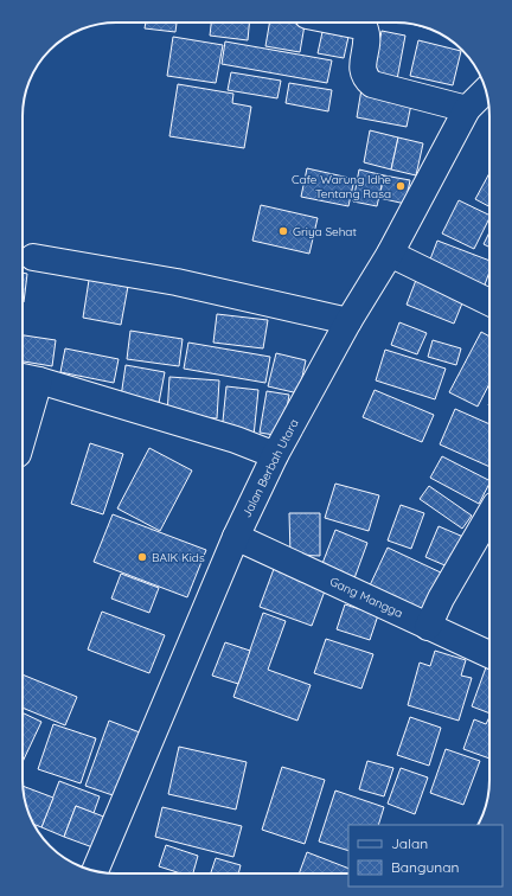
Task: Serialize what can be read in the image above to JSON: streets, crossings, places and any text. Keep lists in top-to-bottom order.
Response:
{
  "streets": {
    "street": ["Jalan Berbah Utara", "Gang Mangga"]
  },
  "crossings": [
    ["Jalan Berbah Utara", "Gang Mangga"]
  ],
  "places": ["Cafe Warung Idhe Tentang Rasa", "Griya Sehat", "BAIK Kids"],
  "legend": ["Jalan", "Bangunan"]
}
